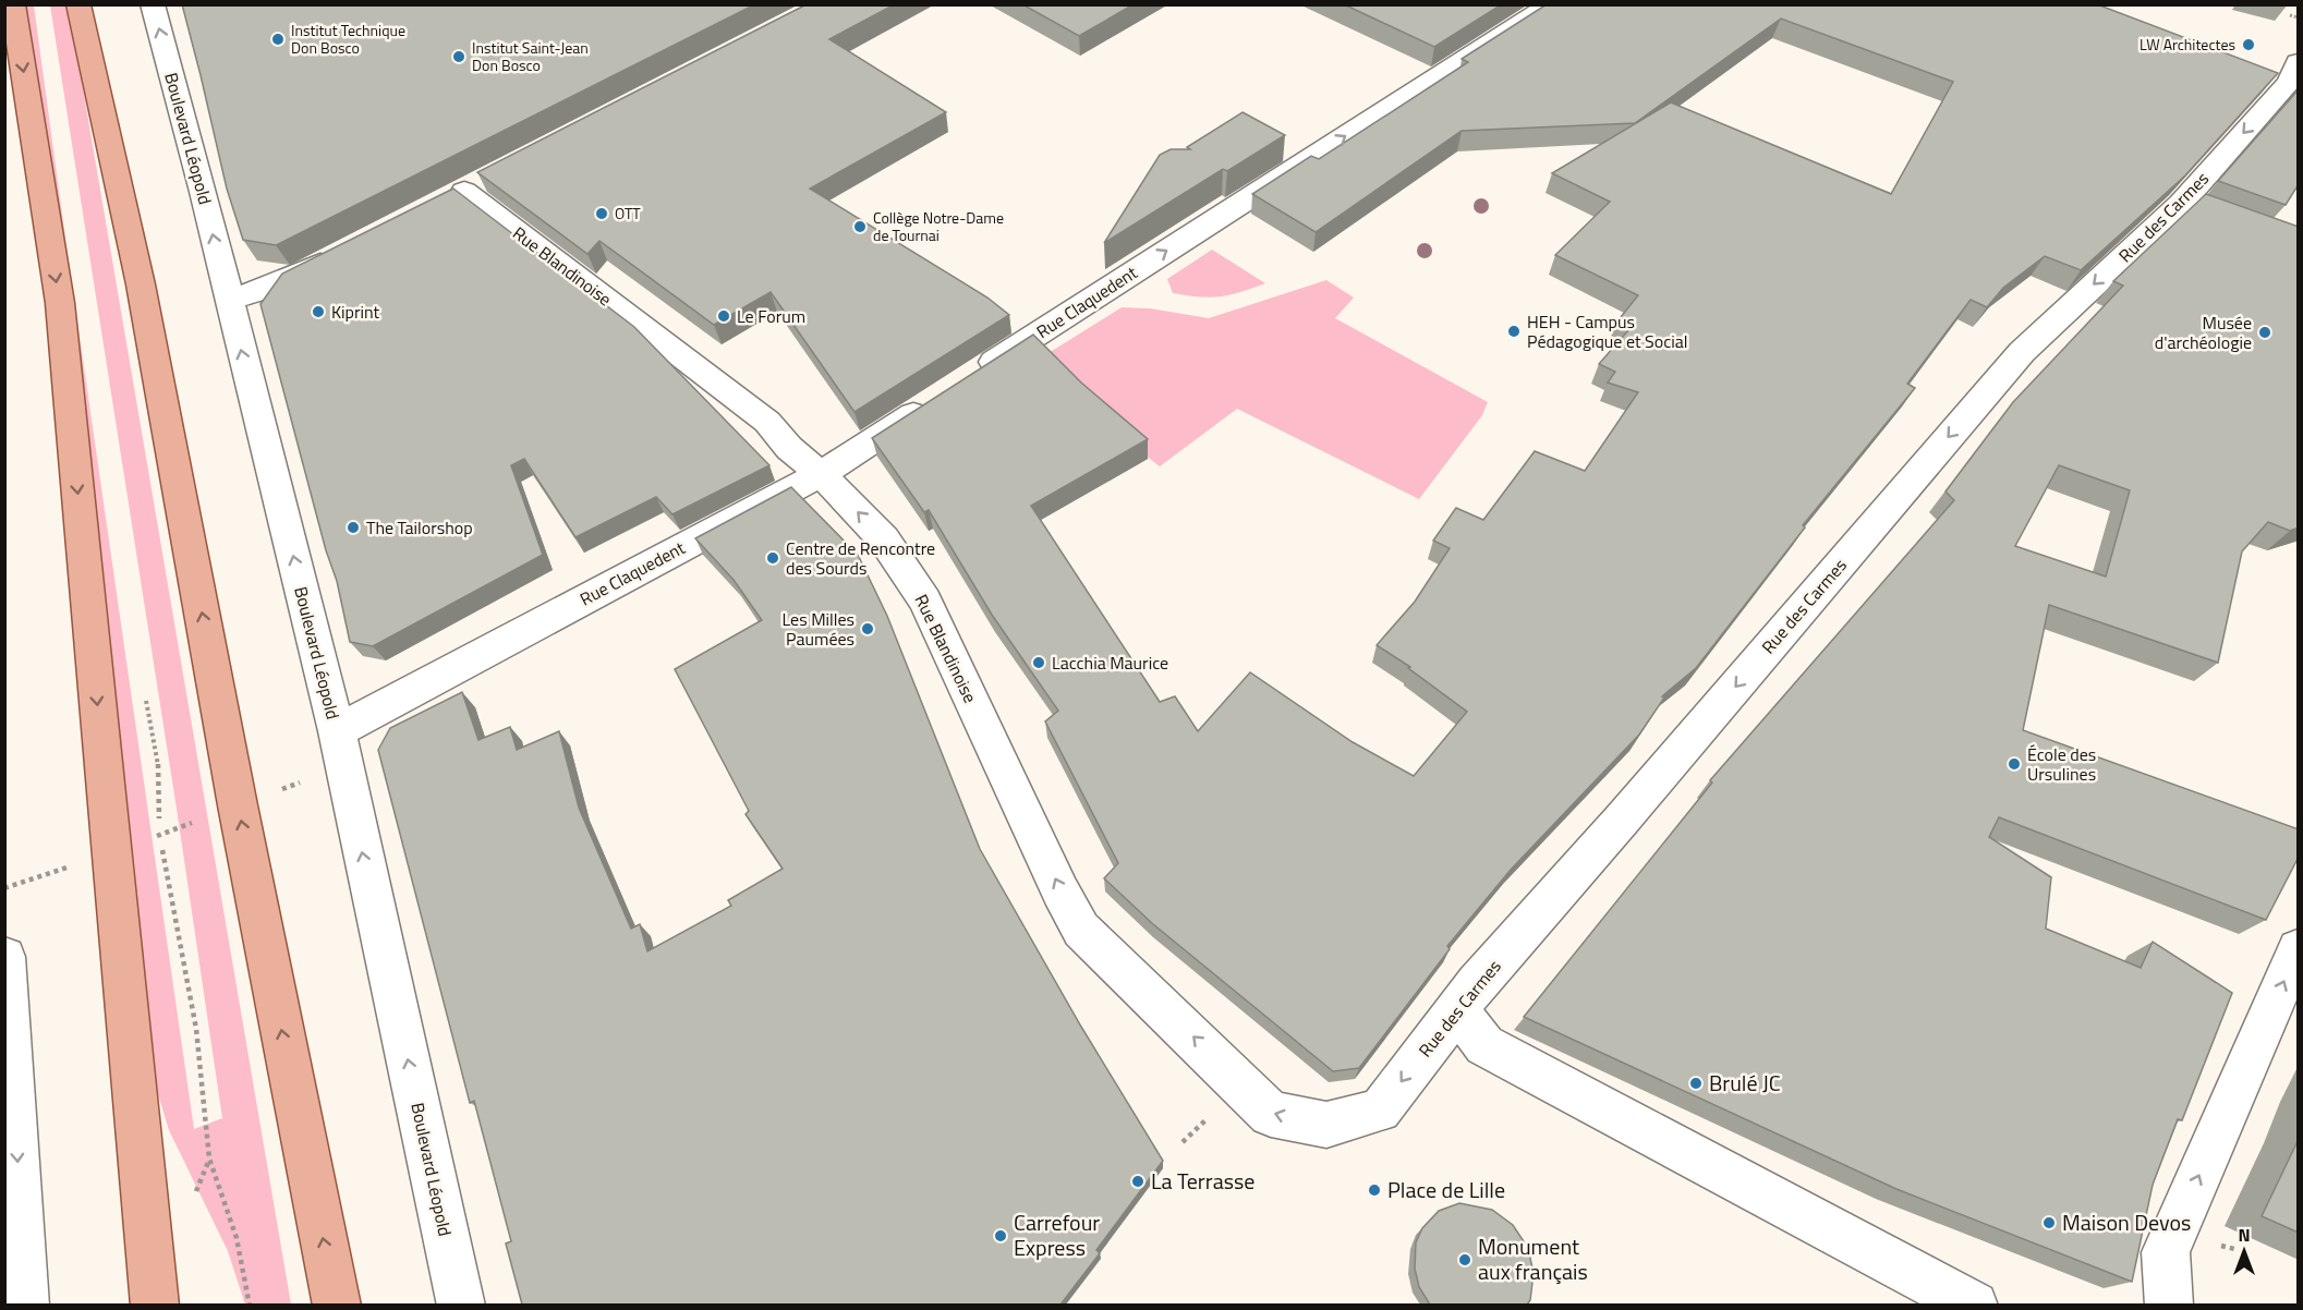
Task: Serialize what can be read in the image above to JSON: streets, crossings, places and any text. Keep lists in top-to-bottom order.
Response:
{
  "streets": {
    "street": [
      "Boulevard Léopold",
      "Rue des Carmes",
      "Rue Blandinoise",
      "Rue Claquedent"
    ]
  },
  "crossings": [
    ["Boulevard Léopold", "Rue Claquedent"],
    ["Rue des Carmes", "Rue Blandinoise"],
    ["Rue Blandinoise", "Rue Claquedent"]
  ],
  "one_way": [
    "Boulevard Léopold",
    "Rue des Carmes",
    "Rue Blandinoise",
    "Rue Claquedent"
  ],
  "places": [
    "Institut Technique Don Bosco",
    "LW Architectes",
    "Institut Saint-Jean Don Bosco",
    "OTT",
    "Collège Notre-Dame de Tournai",
    "Kiprint",
    "Le Forum",
    "HEH - Campus Pédagogique et Social",
    "Musée d'archéologie",
    "The Tailorshop",
    "Centre de Rencontre des Sourds",
    "Les Milles Paumées",
    "Lacchia Maurice",
    "École des Ursulines",
    "Brulé JC",
    "La Terrasse",
    "Place de Lille",
    "Maison Devos",
    "Carrefour Express",
    "Monument aux français"
  ],
  "north": "top"
}
